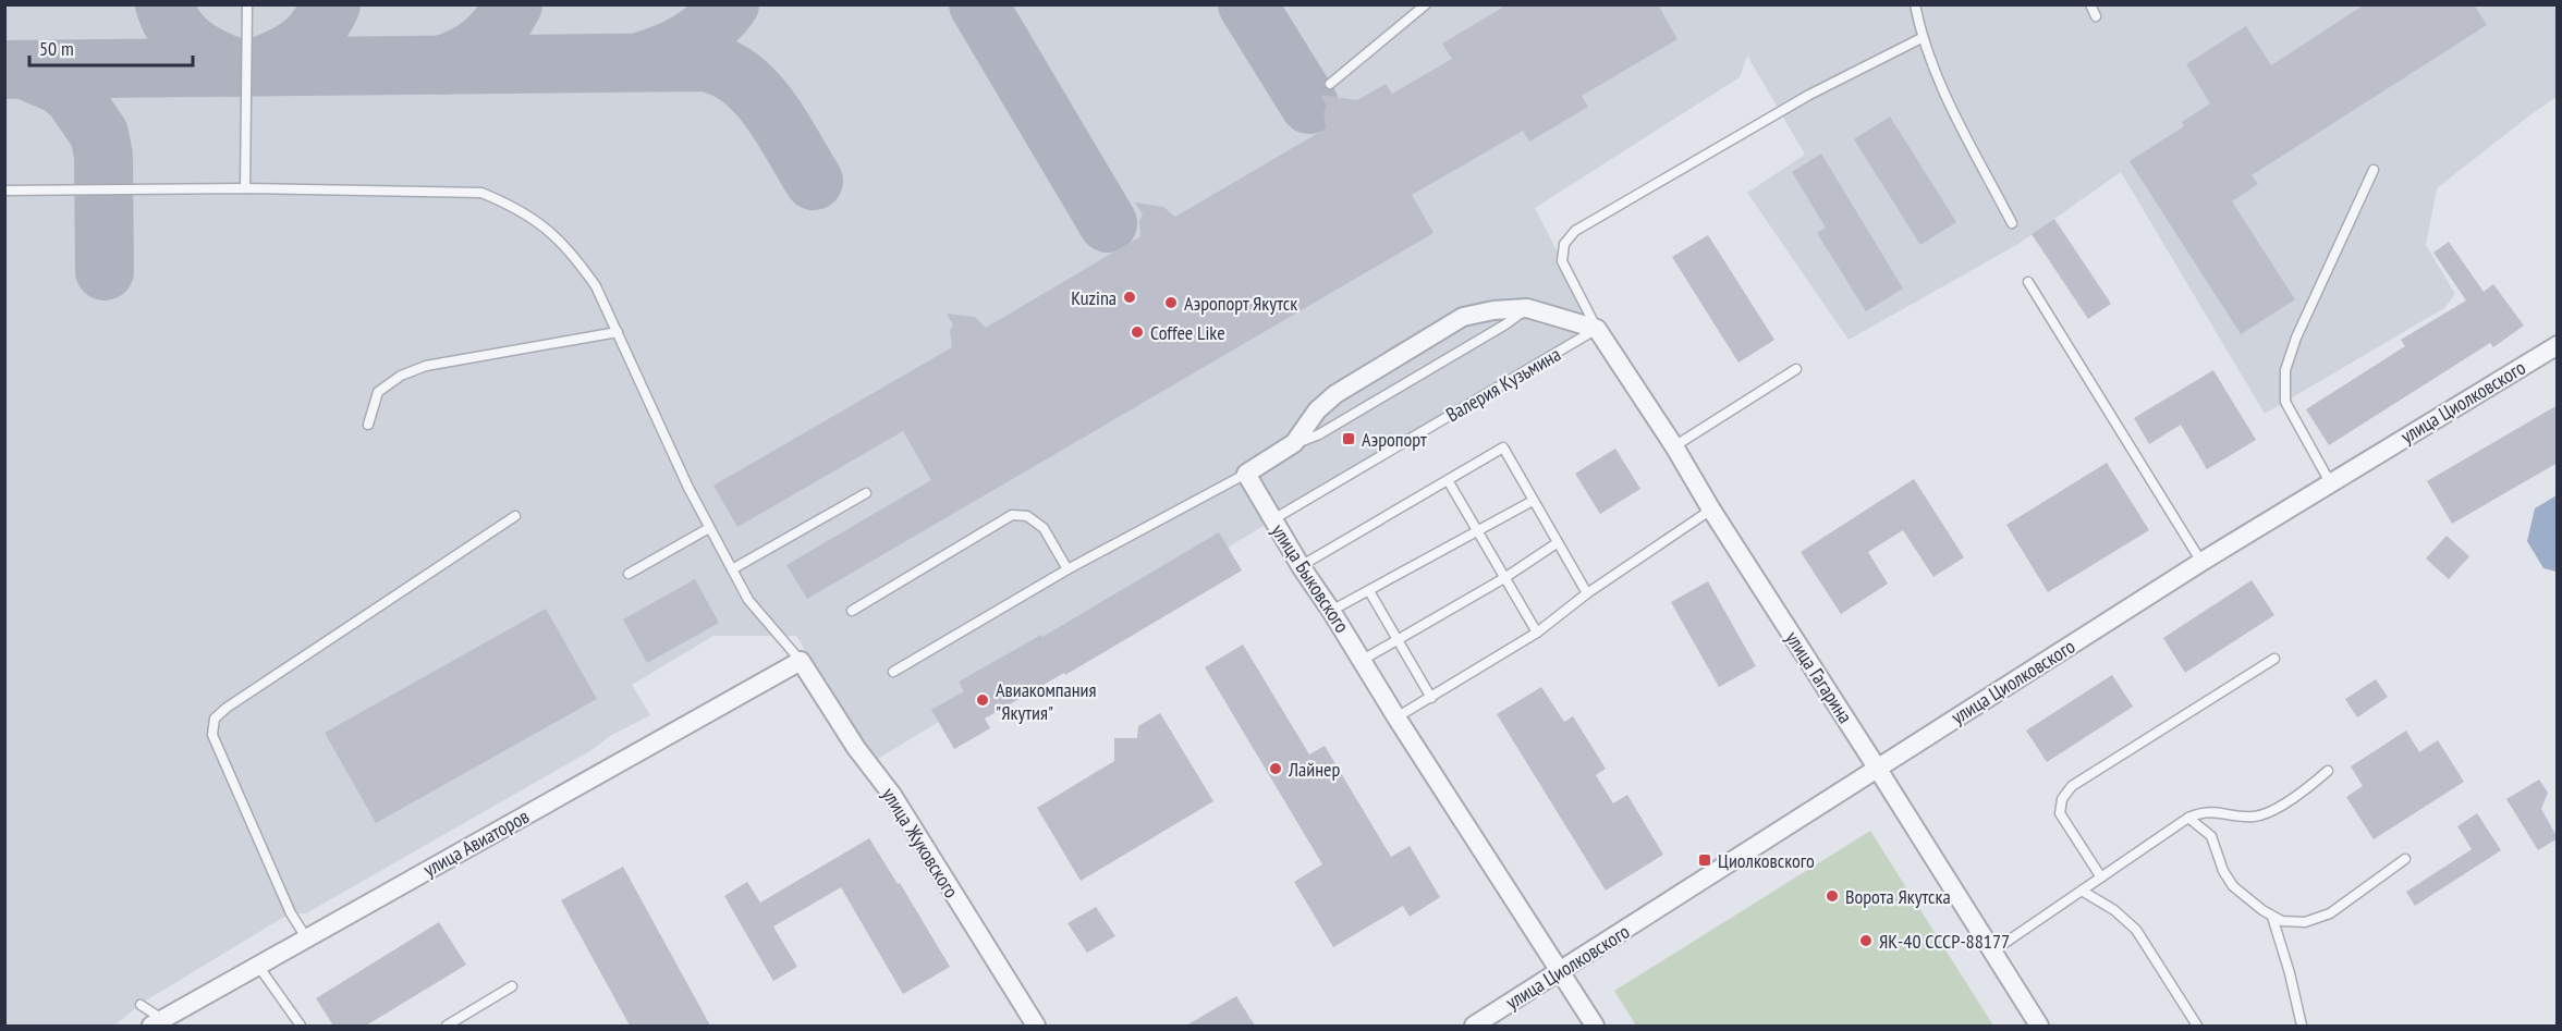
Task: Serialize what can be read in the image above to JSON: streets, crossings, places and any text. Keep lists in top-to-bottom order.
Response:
{
  "streets": {
    "street": [
      "улица Циолковского",
      "улица Быковского",
      "улица Гагарина",
      "улица Авиаторов",
      "улица Жуковского"
    ],
    "lane": ["Валерия Кузьмина"]
  },
  "crossings": [
    ["Валерия Кузьмина", "улица Быковского"],
    ["Валерия Кузьмина", "улица Гагарина"],
    ["улица Циолковского", "улица Быковского"],
    ["улица Циолковского", "улица Гагарина"],
    ["улица Авиаторов", "улица Жуковского"]
  ],
  "places": {
    "other": [
      "Kuzina",
      "Аэропорт Якутск",
      "Coffee Like",
      "Авиакомпания \"Якутия\"",
      "Лайнер",
      "Ворота Якутска",
      "ЯК-40 СССР-88177"
    ],
    "transit": ["Аэропорт", "Циолковского"]
  },
  "scale_bar": "50 m"
}
